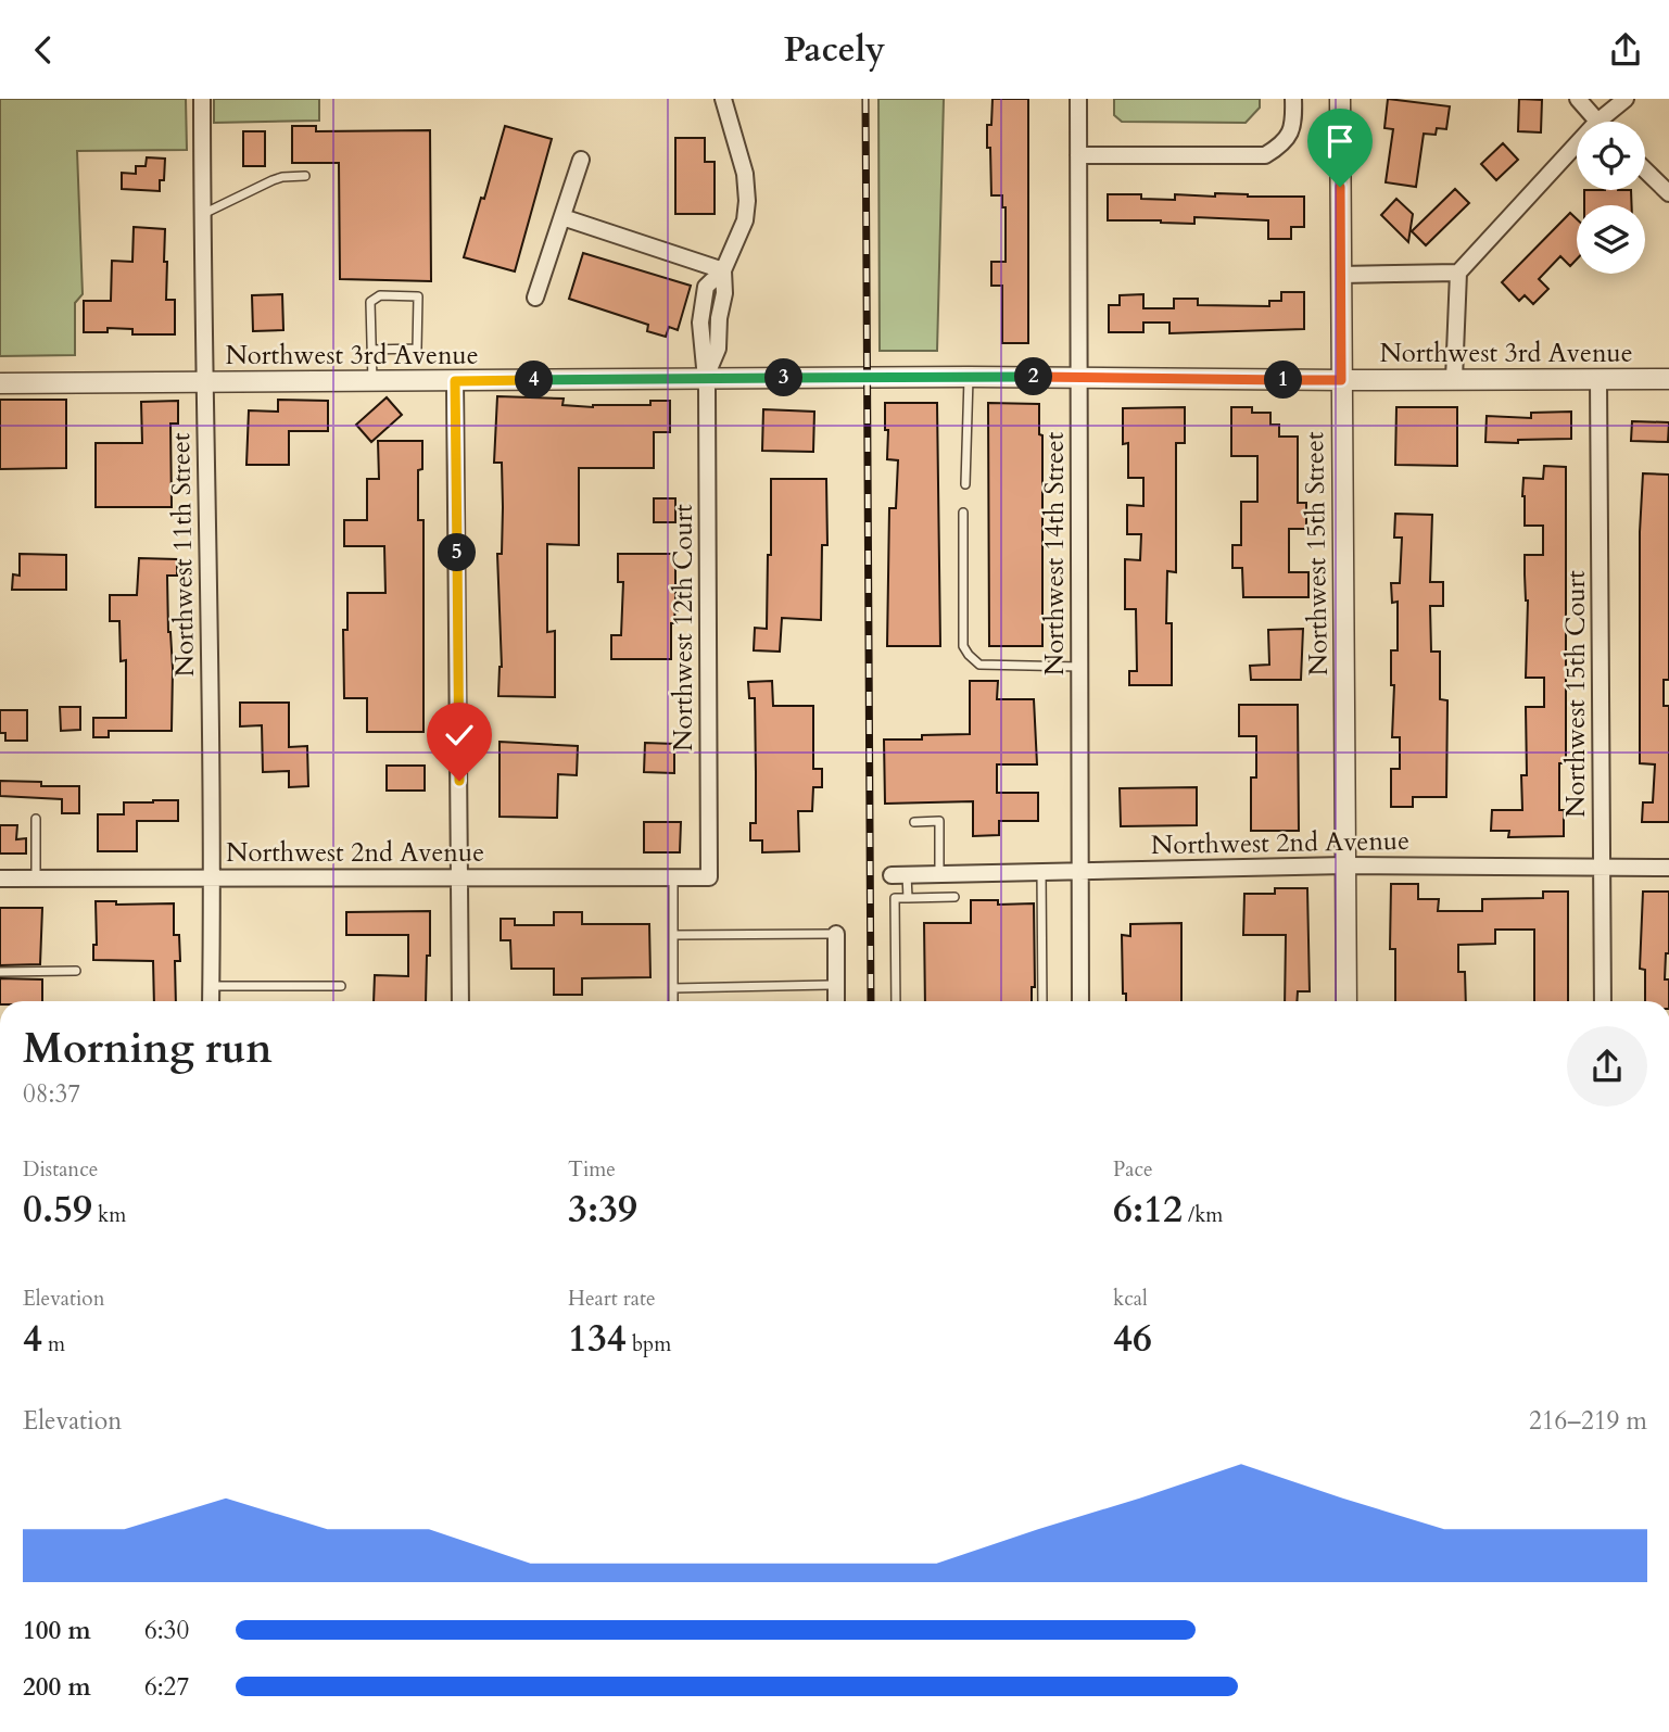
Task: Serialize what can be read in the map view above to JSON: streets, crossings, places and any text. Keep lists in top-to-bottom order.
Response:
{
  "streets": {
    "street": [
      "Northwest 3rd Avenue",
      "Northwest 14th Street",
      "Northwest 15th Street",
      "Northwest 11th Street",
      "Northwest 12th Court",
      "Northwest 15th Court",
      "Northwest 2nd Avenue"
    ]
  },
  "crossings": [
    ["Northwest 3rd Avenue", "Northwest 14th Street"],
    ["Northwest 3rd Avenue", "Northwest 15th Street"],
    ["Northwest 3rd Avenue", "Northwest 11th Street"],
    ["Northwest 3rd Avenue", "Northwest 12th Court"],
    ["Northwest 3rd Avenue", "Northwest 15th Court"],
    ["Northwest 14th Street", "Northwest 2nd Avenue"],
    ["Northwest 15th Street", "Northwest 2nd Avenue"],
    ["Northwest 11th Street", "Northwest 2nd Avenue"],
    ["Northwest 12th Court", "Northwest 2nd Avenue"],
    ["Northwest 15th Court", "Northwest 2nd Avenue"]
  ],
  "page": {
    "header": "Pacely",
    "pins": [
      "2",
      "3",
      "1",
      "4",
      "5"
    ],
    "heading": ["Morning run", "08:37"],
    "stats": [
      ["Distance", "0.59 km"],
      ["Time", "3:39"],
      ["Pace", "6:12 /km"],
      ["Elevation", "4 m"],
      ["Heart rate", "134 bpm"],
      ["kcal", "46"]
    ],
    "chart": ["Elevation", "216–219 m"],
    "list": [
      {
        "name": "100 m",
        "note": "6:30"
      },
      {
        "name": "200 m",
        "note": "6:27"
      }
    ]
  }
}
